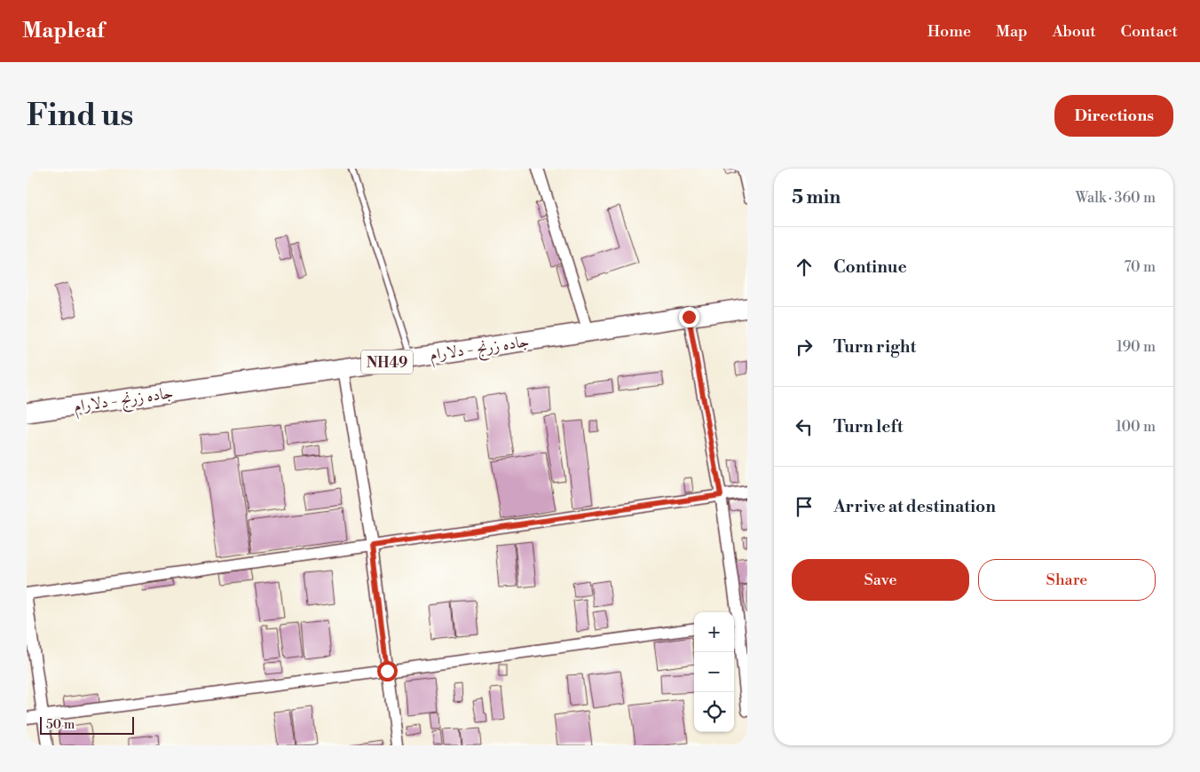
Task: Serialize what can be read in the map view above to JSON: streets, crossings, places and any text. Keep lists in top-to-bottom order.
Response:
{
  "streets": {
    "highway": ["جاده زرنج - دلارام", "NH49"]
  },
  "scale_bar": "50 m",
  "page": {
    "header": "Mapleaf",
    "nav": [
      "Home",
      "Map",
      "About",
      "Contact"
    ],
    "buttons": [
      "Directions",
      ["Save", "Share"]
    ],
    "title": "Find us",
    "heading": ["5 min", "Walk · 360 m"],
    "list": [
      ["Continue", "70 m"],
      ["Turn right", "190 m"],
      ["Turn left", "100 m"],
      "Arrive at destination"
    ],
    "map_buttons": ["+", "−"],
    "scale": "50 m"
  }
}
